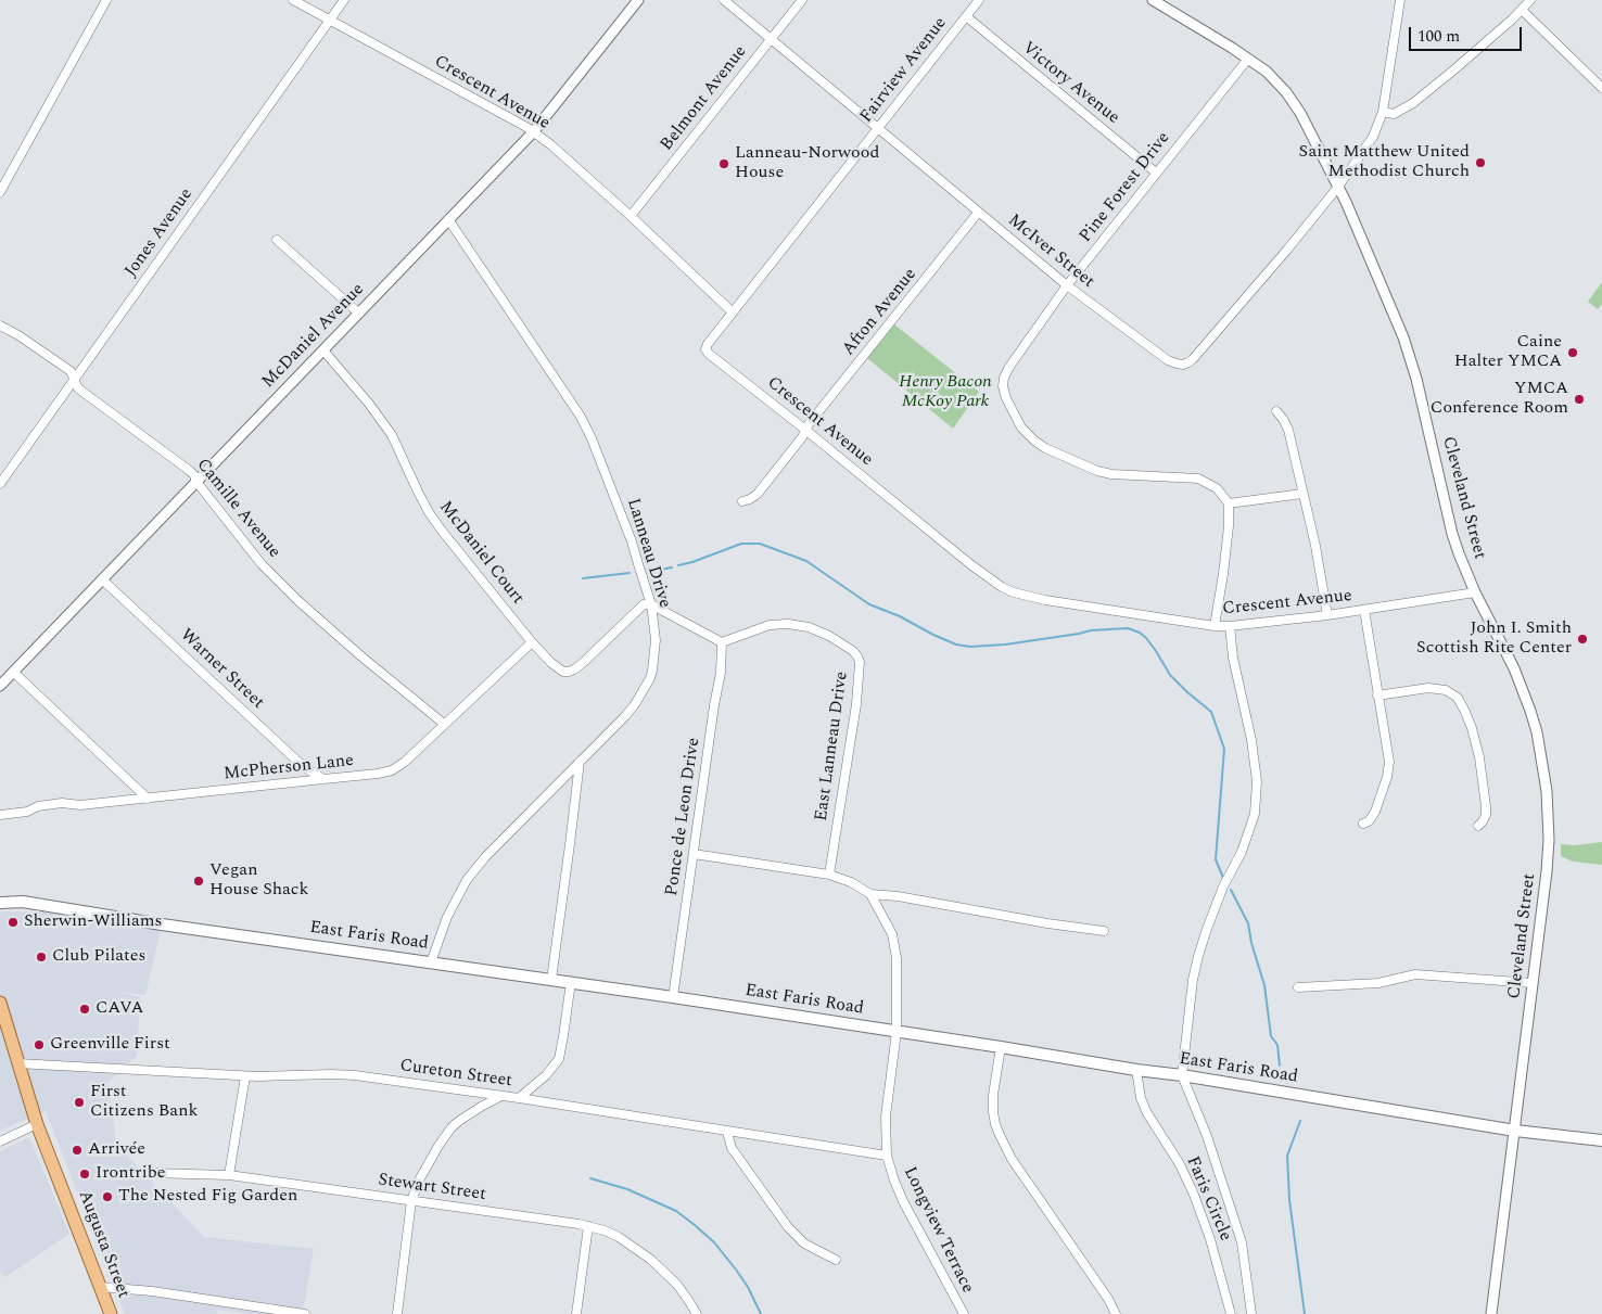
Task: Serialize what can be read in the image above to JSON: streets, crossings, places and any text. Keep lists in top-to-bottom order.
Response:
{
  "streets": {
    "main road": ["East Faris Road", "Augusta Street"],
    "street": [
      "Fairview Avenue",
      "Victory Avenue",
      "Crescent Avenue",
      "Belmont Avenue",
      "Pine Forest Drive",
      "Jones Avenue",
      "McIver Street",
      "Afton Avenue",
      "McDaniel Avenue",
      "Cleveland Street",
      "Camille Avenue",
      "McDaniel Court",
      "Lanneau Drive",
      "Warner Street",
      "East Lanneau Drive",
      "McPherson Lane",
      "Ponce de Leon Drive",
      "Cureton Street",
      "Stewart Street",
      "Faris Circle",
      "Longview Terrace"
    ]
  },
  "crossings": [
    ["Fairview Avenue", "Victory Avenue"],
    ["Fairview Avenue", "Crescent Avenue"],
    ["Fairview Avenue", "McIver Street"],
    ["Victory Avenue", "Pine Forest Drive"],
    ["Crescent Avenue", "Belmont Avenue"],
    ["Crescent Avenue", "Jones Avenue"],
    ["Crescent Avenue", "Afton Avenue"],
    ["Crescent Avenue", "McDaniel Avenue"],
    ["Crescent Avenue", "Cleveland Street"],
    ["Belmont Avenue", "McIver Street"],
    ["Pine Forest Drive", "McIver Street"],
    ["Pine Forest Drive", "Cleveland Street"],
    ["Jones Avenue", "Camille Avenue"],
    ["McIver Street", "Afton Avenue"],
    ["McIver Street", "Cleveland Street"],
    ["McDaniel Avenue", "Camille Avenue"],
    ["McDaniel Avenue", "McDaniel Court"],
    ["McDaniel Avenue", "Lanneau Drive"],
    ["McDaniel Avenue", "Warner Street"],
    ["Cleveland Street", "East Faris Road"],
    ["Camille Avenue", "McPherson Lane"],
    ["McDaniel Court", "Lanneau Drive"],
    ["McDaniel Court", "McPherson Lane"],
    ["Lanneau Drive", "East Faris Road"],
    ["Warner Street", "McPherson Lane"],
    ["East Lanneau Drive", "Ponce de Leon Drive"],
    ["Ponce de Leon Drive", "East Faris Road"],
    ["East Faris Road", "Faris Circle"],
    ["East Faris Road", "Longview Terrace"],
    ["Cureton Street", "Longview Terrace"],
    ["Cureton Street", "Augusta Street"]
  ],
  "parks": ["Henry Bacon McKoy Park"],
  "places": [
    "Saint Matthew United Methodist Church",
    "Lanneau-Norwood House",
    "Caine Halter YMCA",
    "YMCA Conference Room",
    "John I. Smith Scottish Rite Center",
    "Vegan House Shack",
    "Sherwin-Williams",
    "Club Pilates",
    "CAVA",
    "Greenville First",
    "First Citizens Bank",
    "Arrivée",
    "Irontribe",
    "The Nested Fig Garden"
  ],
  "scale_bar": "100 m"
}
